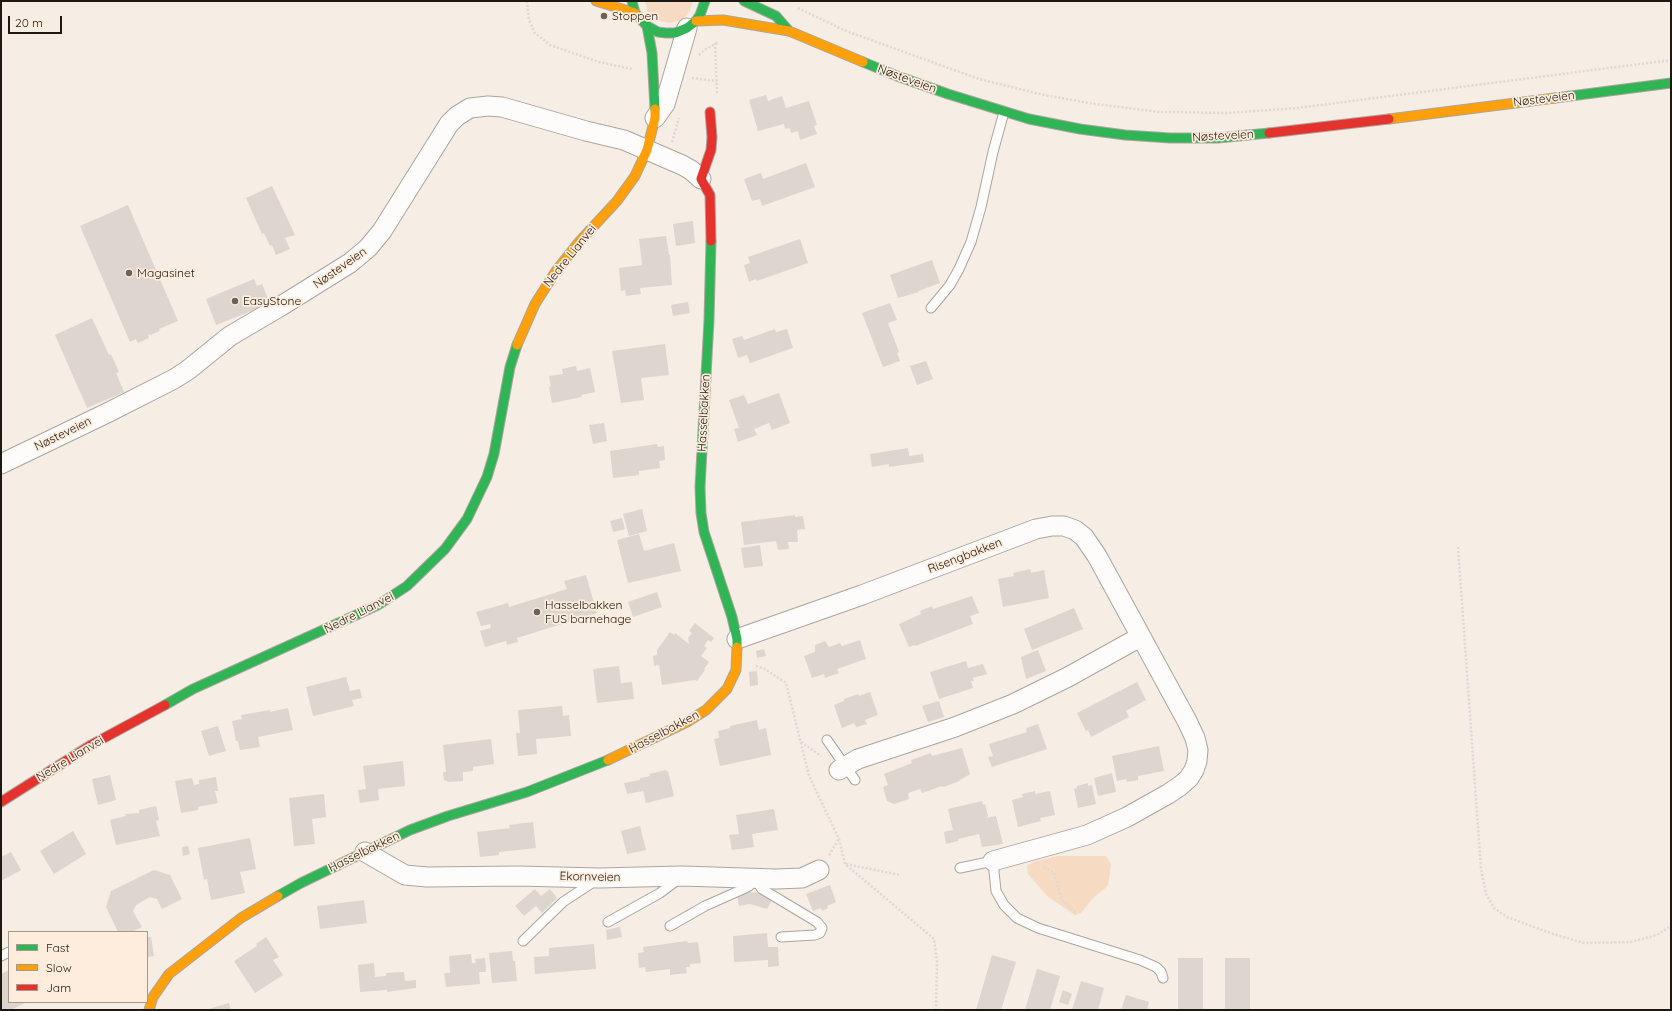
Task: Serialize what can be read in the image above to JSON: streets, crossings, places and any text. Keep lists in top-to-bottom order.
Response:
{
  "streets": {
    "street": [
      "Nøsteveien",
      "Nedre Lianvei",
      "Hasselbakken",
      "Risengbakken",
      "Ekornveien"
    ]
  },
  "crossings": [
    ["Nøsteveien", "Nedre Lianvei"],
    ["Nøsteveien", "Hasselbakken"],
    ["Nedre Lianvei", "Hasselbakken"],
    ["Hasselbakken", "Risengbakken"],
    ["Hasselbakken", "Ekornveien"]
  ],
  "places": [
    "Stoppen",
    "Magasinet",
    "EasyStone",
    "Hasselbakken FUS barnehage"
  ],
  "legend": ["Fast", "Slow", "Jam"],
  "scale_bar": "20 m"
}
